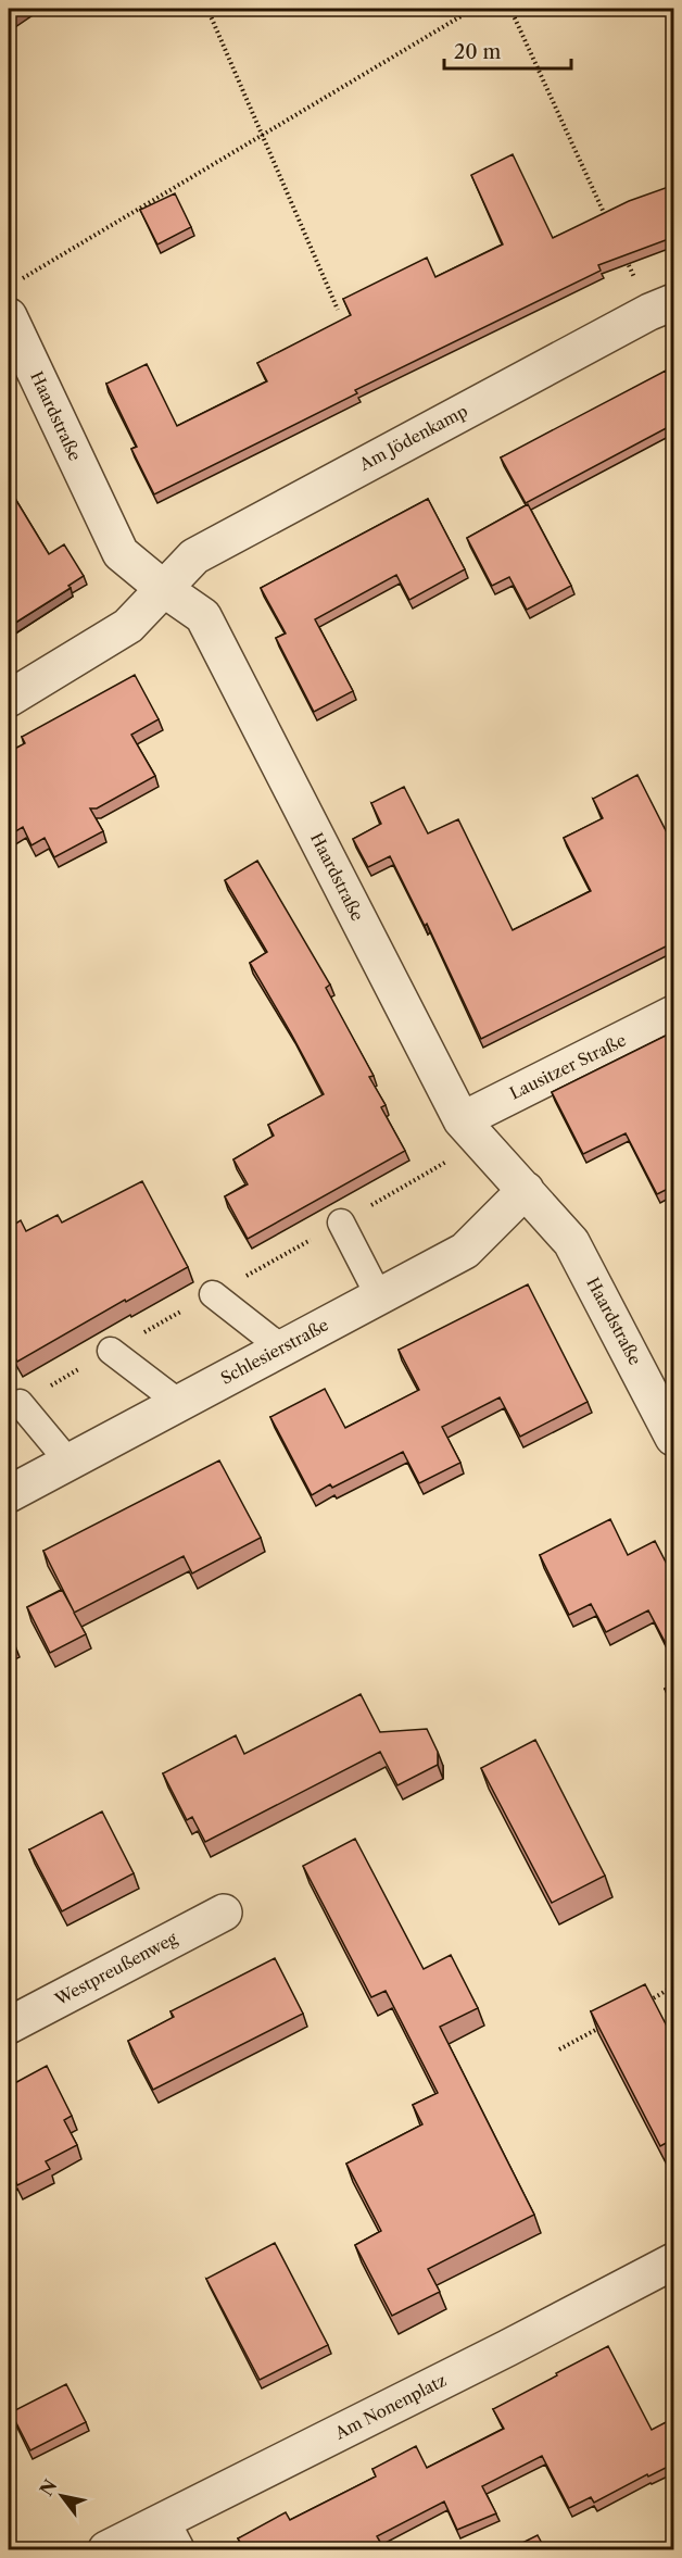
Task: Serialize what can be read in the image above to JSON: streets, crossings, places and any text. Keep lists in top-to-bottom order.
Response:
{
  "streets": {
    "street": [
      "Haardstraße",
      "Am Jödenkamp",
      "Lausitzer Straße",
      "Schlesierstraße",
      "Westpreußenweg",
      "Am Nonenplatz"
    ]
  },
  "crossings": [
    ["Haardstraße", "Am Jödenkamp"],
    ["Haardstraße", "Lausitzer Straße"],
    ["Haardstraße", "Schlesierstraße"]
  ],
  "scale_bar": "20 m",
  "north": "top left"
}
